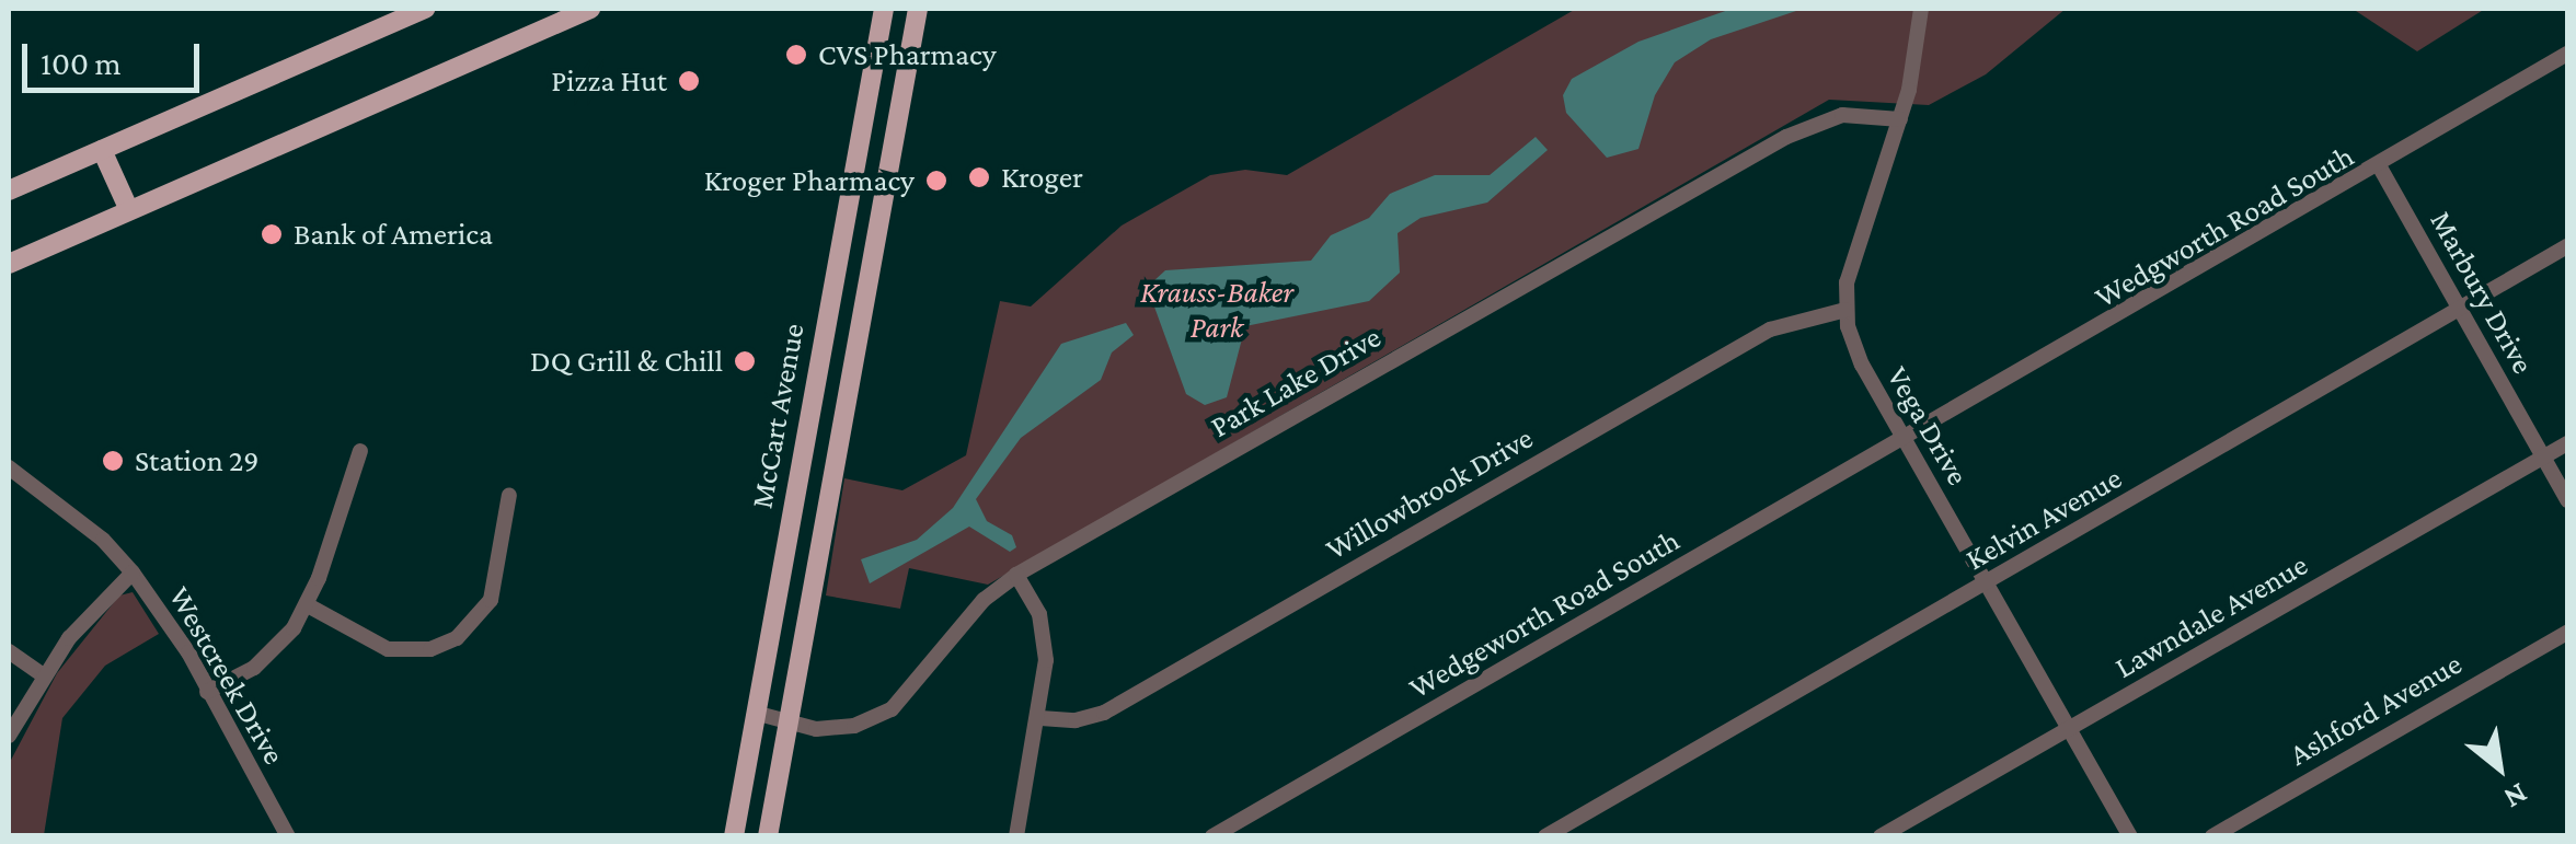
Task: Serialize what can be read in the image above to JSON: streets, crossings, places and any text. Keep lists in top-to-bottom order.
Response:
{
  "streets": {
    "main road": ["McCart Avenue"],
    "street": [
      "Wedgworth Road South",
      "Marbury Drive",
      "Park Lake Drive",
      "Vega Drive",
      "Willowbrook Drive",
      "Kelvin Avenue",
      "Wedgeworth Road South",
      "Lawndale Avenue",
      "Westcreek Drive",
      "Ashford Avenue"
    ]
  },
  "crossings": [
    ["Wedgworth Road South", "Marbury Drive"],
    ["Wedgworth Road South", "Vega Drive"],
    ["Wedgworth Road South", "Wedgeworth Road South"],
    ["Marbury Drive", "Kelvin Avenue"],
    ["Marbury Drive", "Lawndale Avenue"],
    ["Park Lake Drive", "McCart Avenue"],
    ["Park Lake Drive", "Vega Drive"],
    ["Vega Drive", "Willowbrook Drive"],
    ["Vega Drive", "Kelvin Avenue"],
    ["Vega Drive", "Wedgeworth Road South"],
    ["Vega Drive", "Lawndale Avenue"]
  ],
  "parks": ["Krauss-Baker Park"],
  "places": [
    "CVS Pharmacy",
    "Pizza Hut",
    "Kroger",
    "Kroger Pharmacy",
    "Bank of America",
    "DQ Grill & Chill",
    "Station 29"
  ],
  "scale_bar": "100 m",
  "north": "bottom right"
}
